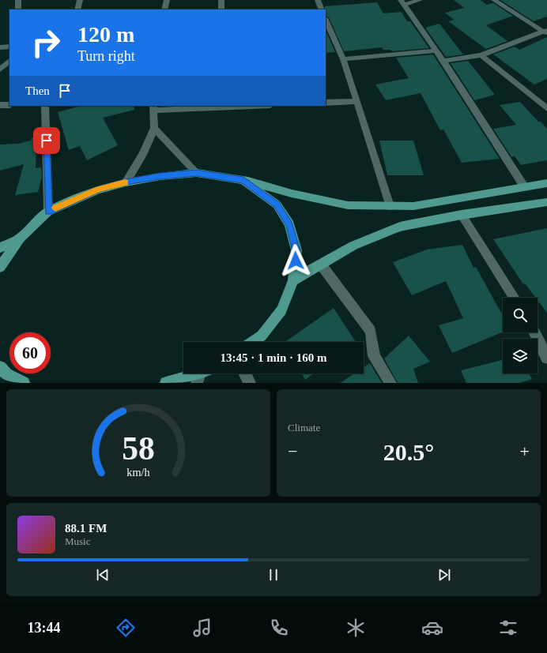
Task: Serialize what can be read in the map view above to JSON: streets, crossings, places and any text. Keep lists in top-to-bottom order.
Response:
{
  "page": {
    "turn": ["120 m", "Turn right"],
    "then": "Then",
    "limit": "60",
    "trip": "13:45 · 1 min · 160 m",
    "tile": "Climate",
    "heat": ["−", "20.5°", "+"],
    "song": ["88.1 FM", "Music"],
    "tabs": "13:44",
    "gauge": ["58", "km/h"]
  }
}
